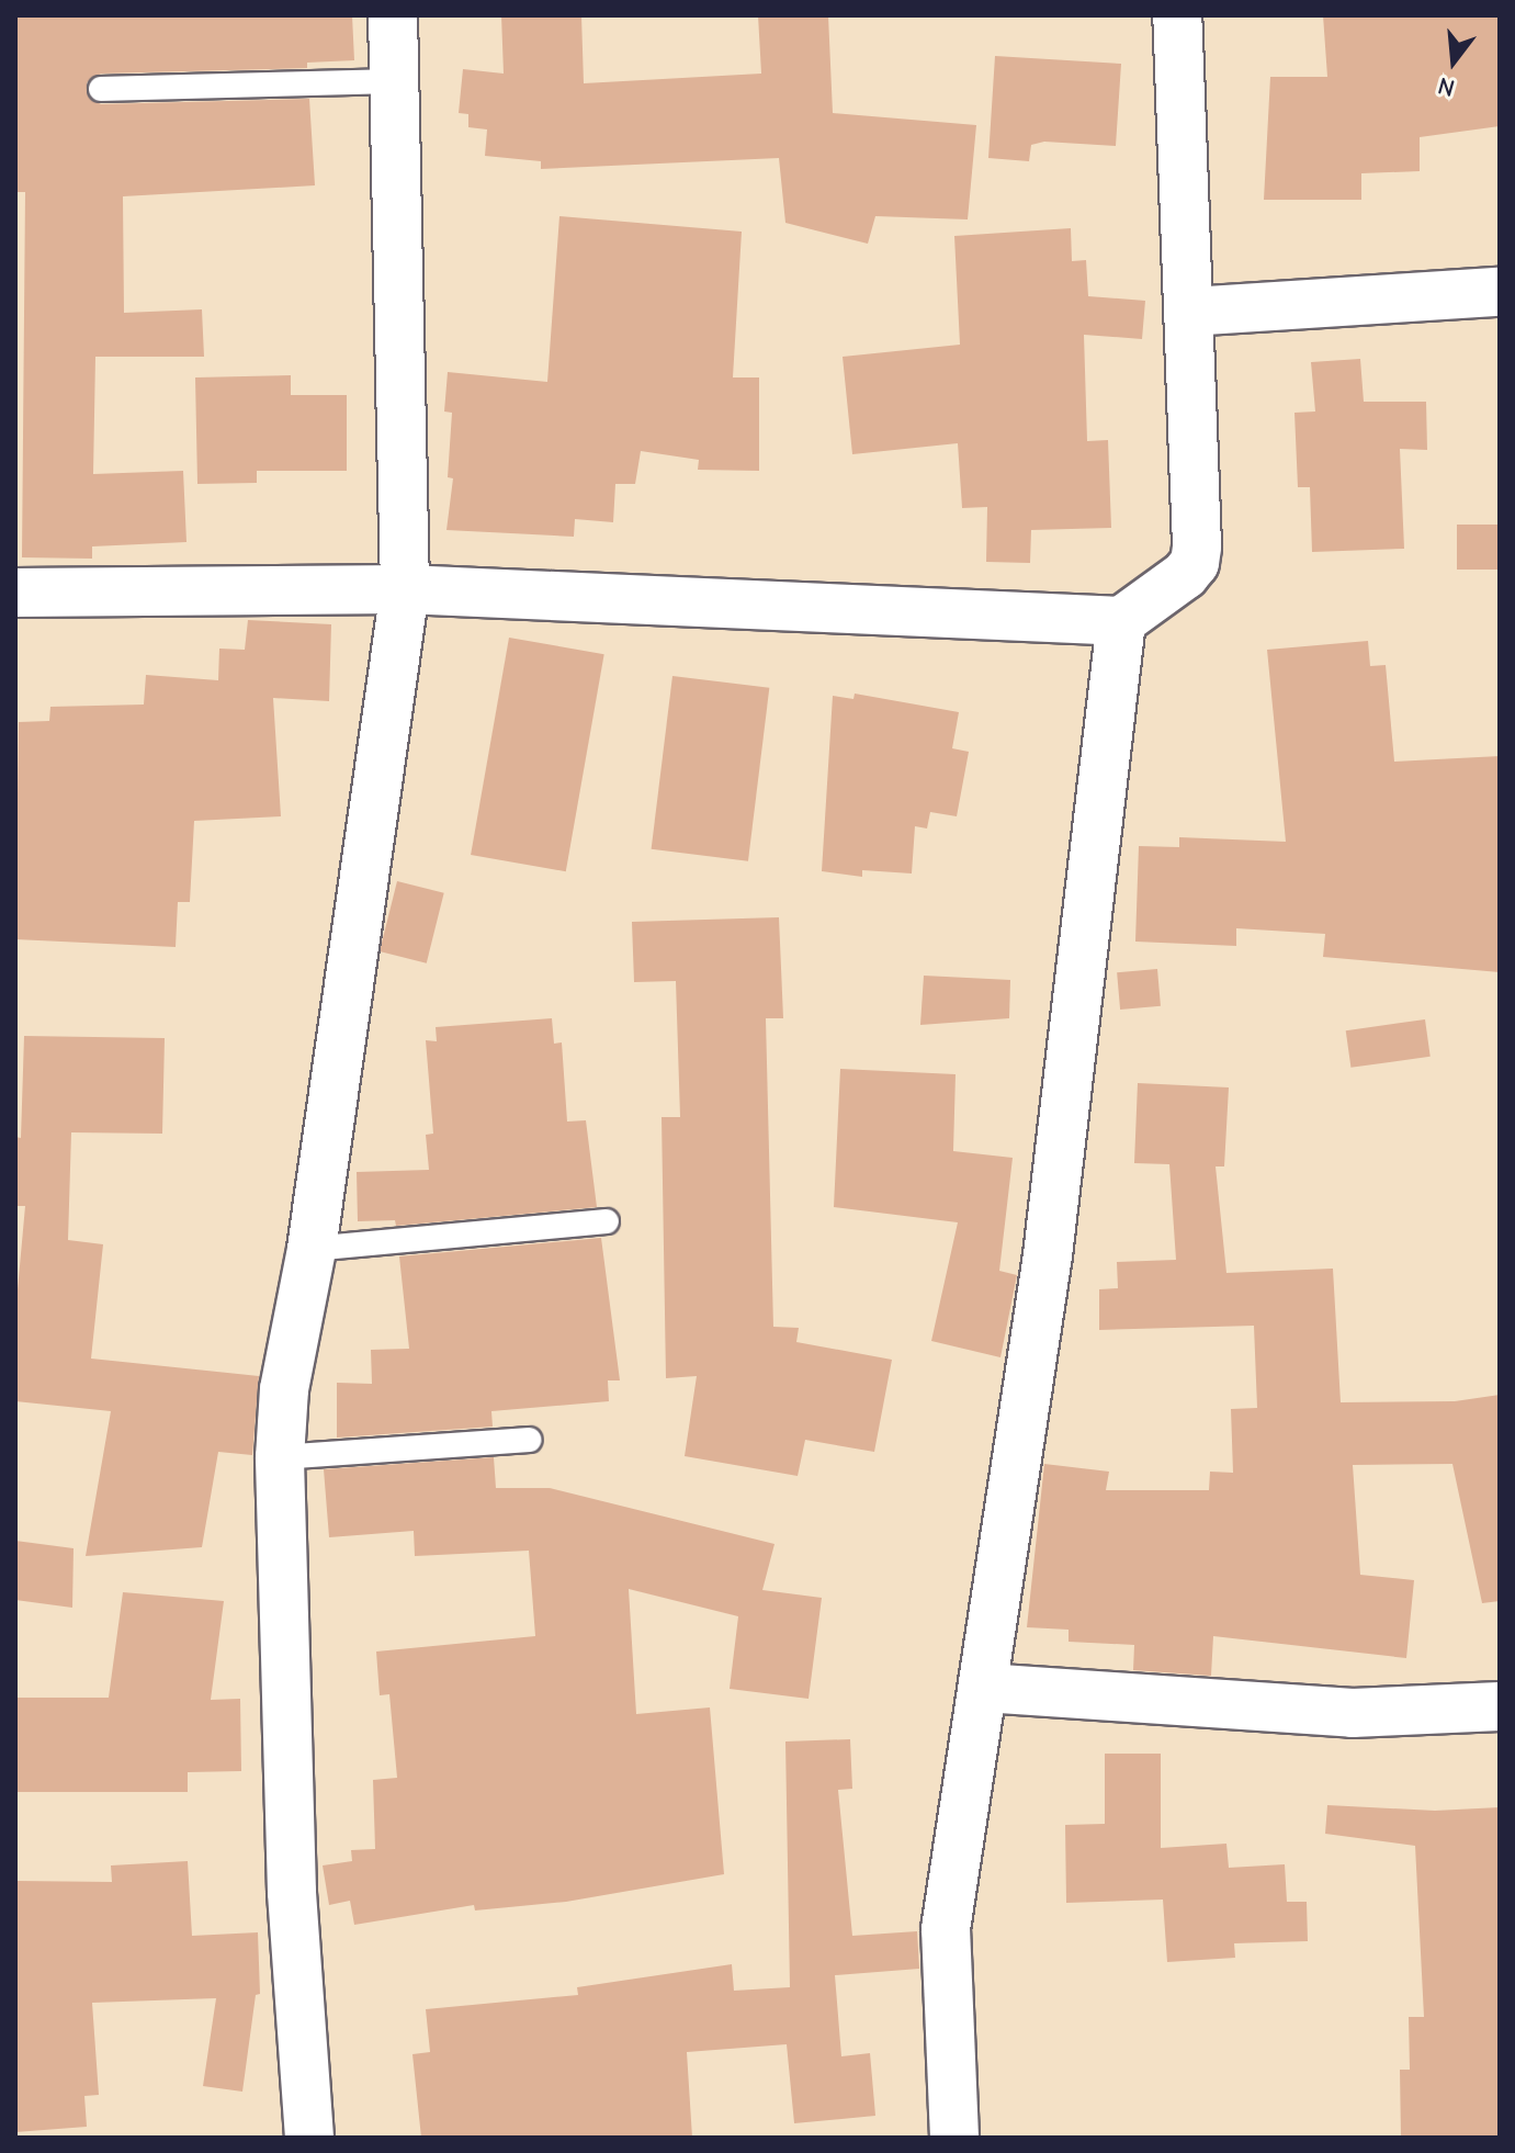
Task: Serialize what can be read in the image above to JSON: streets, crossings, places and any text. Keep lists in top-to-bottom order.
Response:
{
  "north": "bottom"
}
